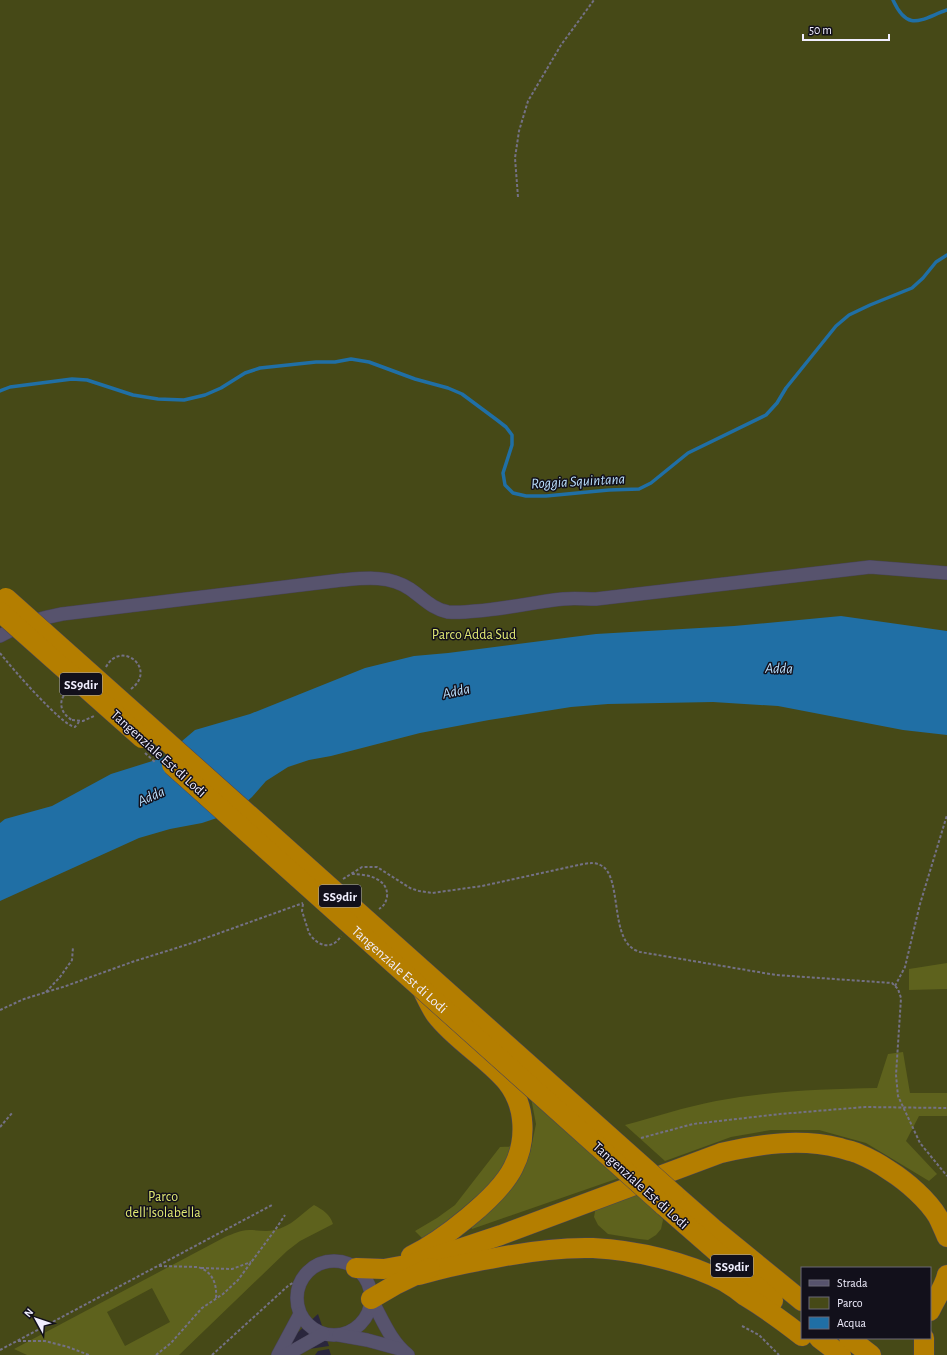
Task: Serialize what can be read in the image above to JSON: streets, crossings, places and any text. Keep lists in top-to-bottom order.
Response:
{
  "streets": {
    "highway": ["SS9dir", "Tangenziale Est di Lodi"]
  },
  "water": ["Roggia Squintana", "Adda"],
  "parks": ["Parco Adda Sud", "Parco dell'Isolabella"],
  "legend": ["Strada", "Parco", "Acqua"],
  "scale_bar": "50 m",
  "north": "top left"
}
